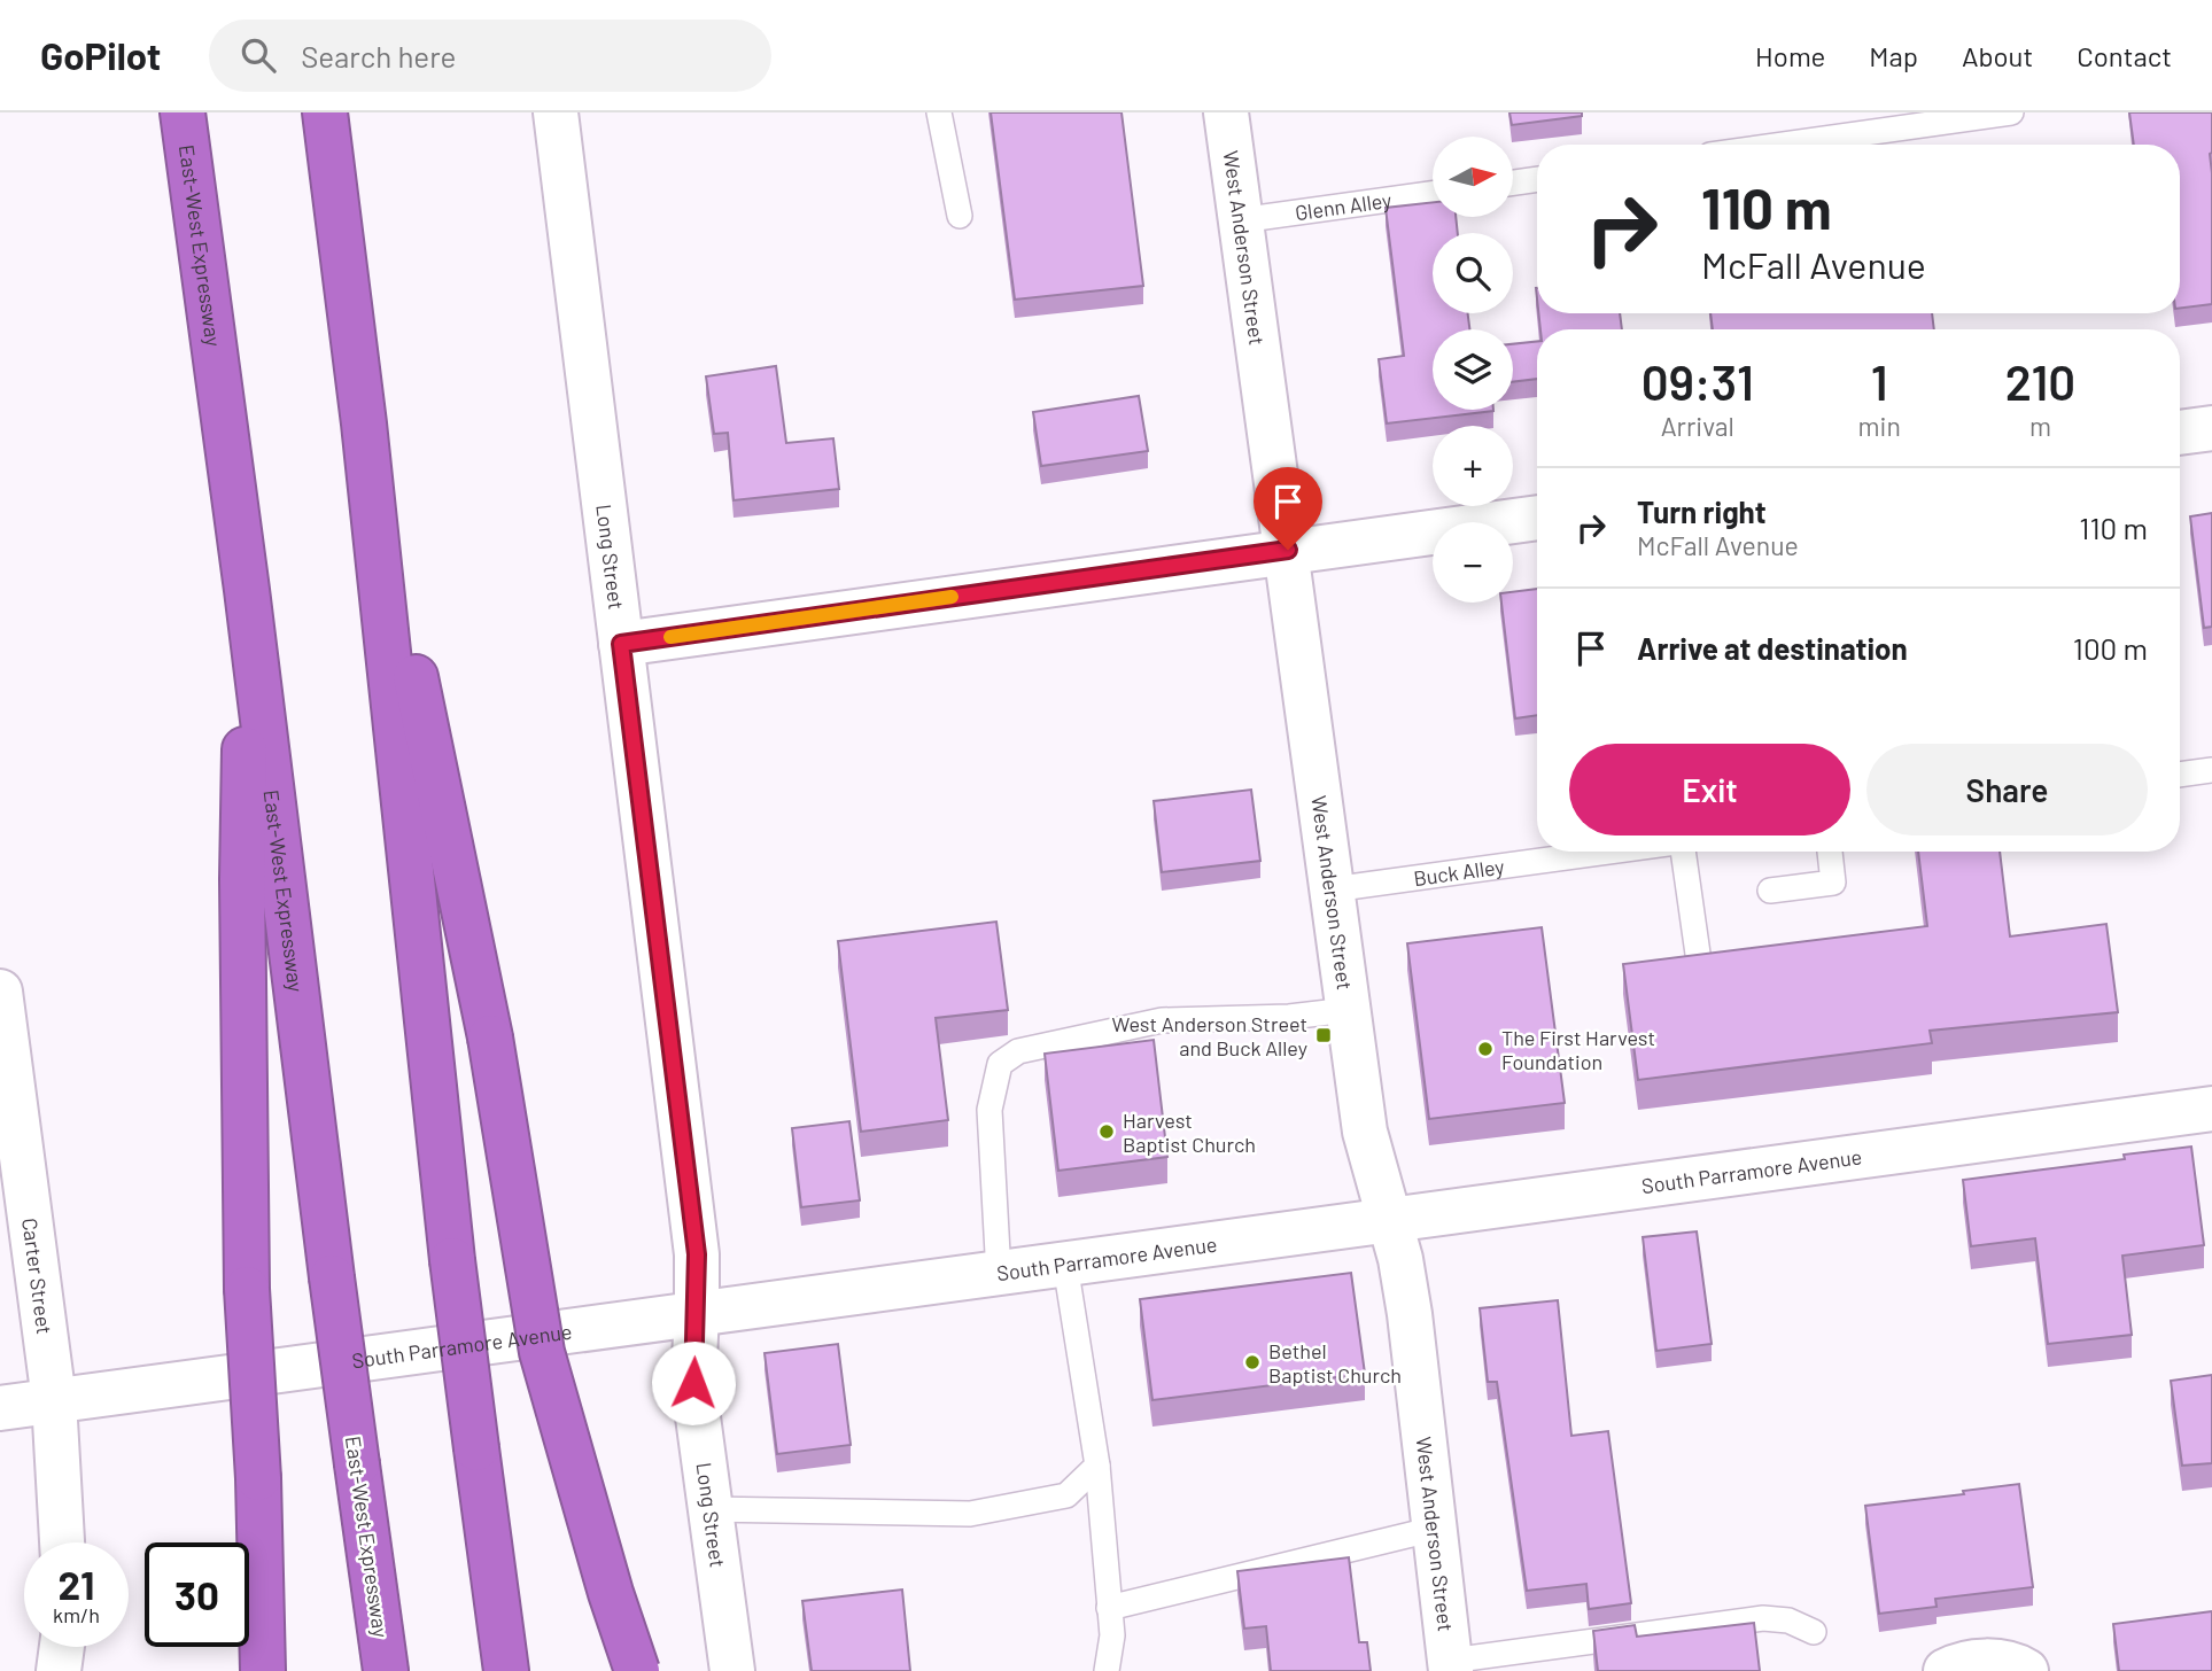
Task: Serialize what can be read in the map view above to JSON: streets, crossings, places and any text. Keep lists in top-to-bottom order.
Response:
{
  "streets": {
    "highway": ["East-West Expressway"],
    "street": [
      "West Anderson Street",
      "Long Street",
      "South Parramore Avenue",
      "Carter Street"
    ],
    "lane": ["Glenn Alley", "Buck Alley"]
  },
  "crossings": [
    ["Glenn Alley", "West Anderson Street"],
    ["West Anderson Street", "Buck Alley"],
    ["West Anderson Street", "South Parramore Avenue"],
    ["Long Street", "South Parramore Avenue"],
    ["South Parramore Avenue", "Carter Street"]
  ],
  "places": {
    "transit": ["West Anderson Street and Buck Alley"],
    "other": ["The First Harvest Foundation", "Harvest Baptist Church", "Bethel Baptist Church"]
  },
  "north": "right",
  "page": {
    "header": "GoPilot",
    "search": "Search here",
    "nav": [
      "Home",
      "Map",
      "About",
      "Contact"
    ],
    "map_buttons": ["+", "−"],
    "turn": ["110 m", "McFall Avenue"],
    "eta": [
      "09:31",
      "Arrival",
      "1",
      "min",
      "210",
      "m"
    ],
    "list": [
      {
        "name": "Turn right",
        "note": "McFall Avenue",
        "value": "110 m"
      },
      {
        "name": "Arrive at destination",
        "value": "100 m"
      }
    ],
    "buttons": ["Exit", "Share"],
    "speed": "21 km/h",
    "limit": "30"
  }
}
